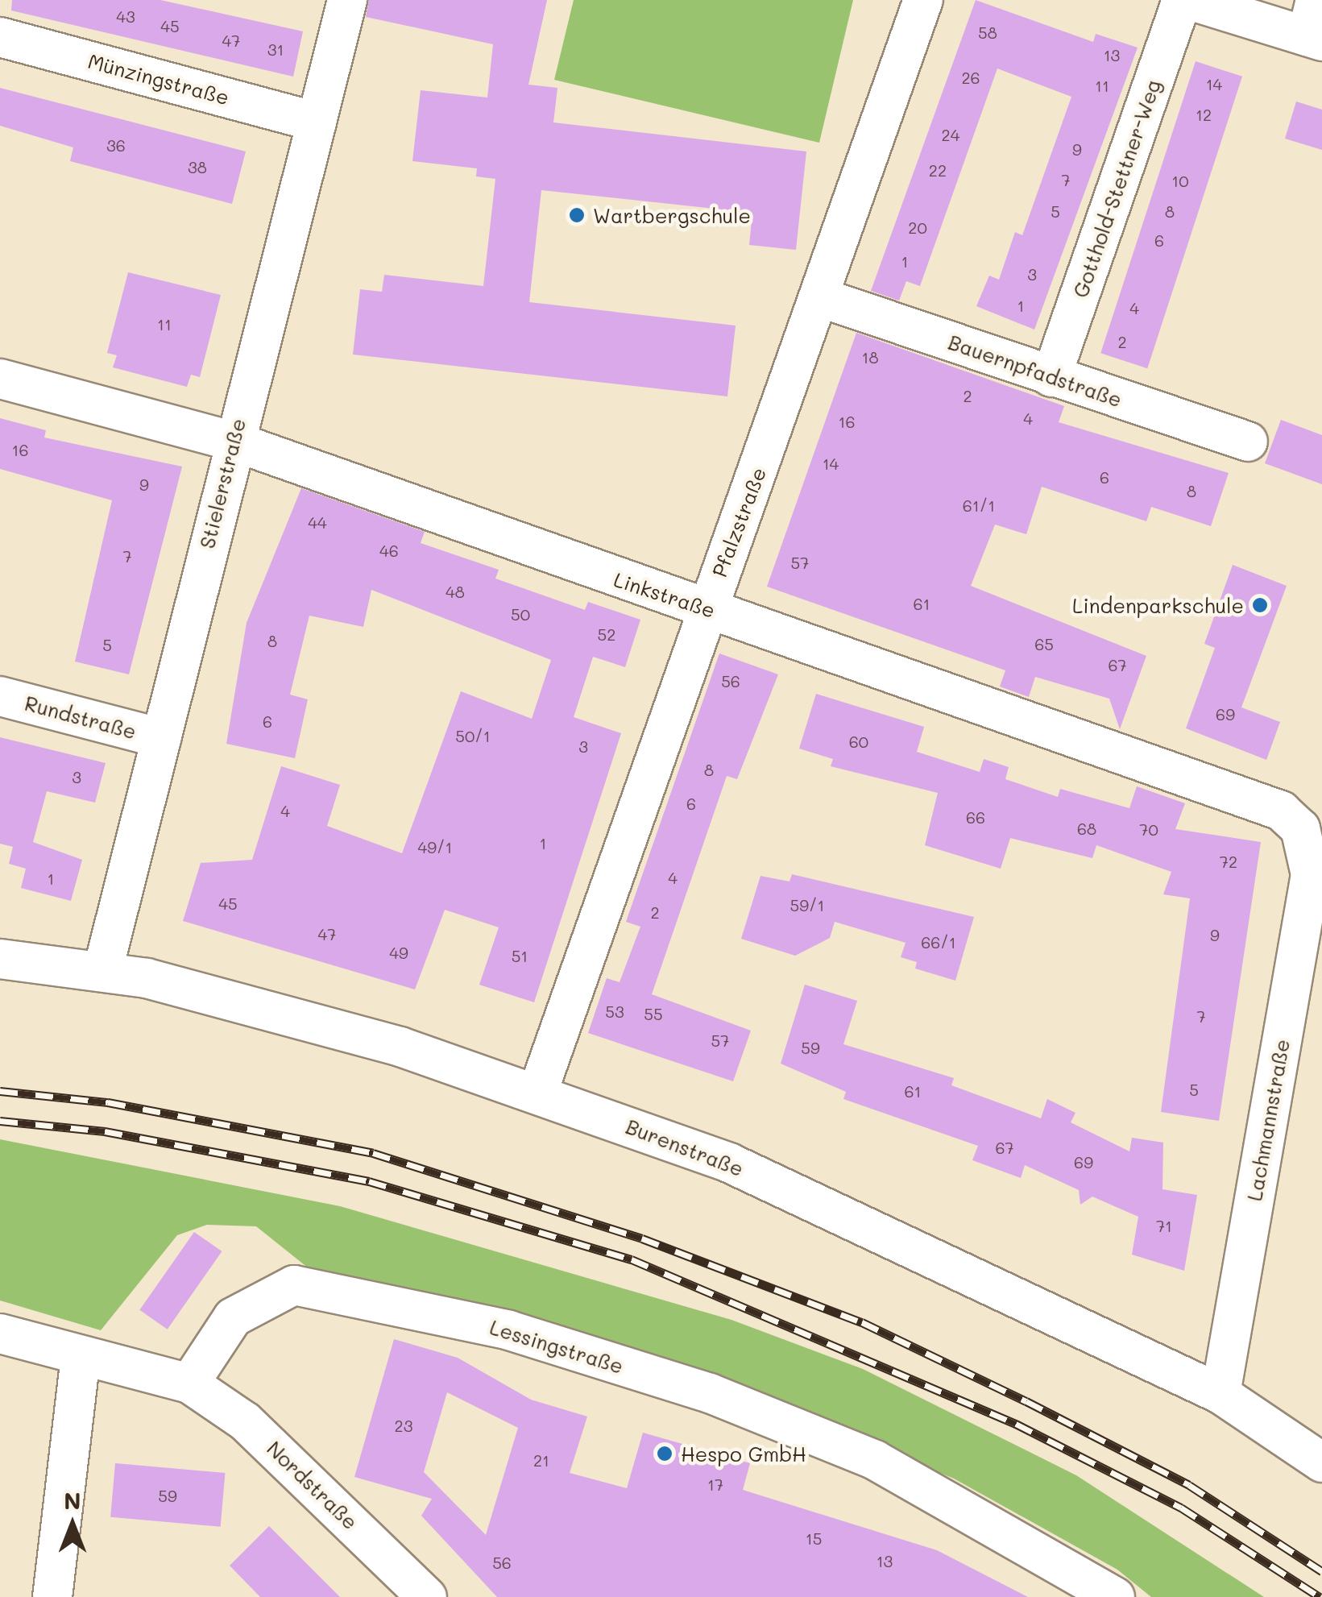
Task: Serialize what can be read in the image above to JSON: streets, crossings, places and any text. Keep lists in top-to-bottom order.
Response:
{
  "streets": {
    "street": [
      "Münzingstraße",
      "Gotthold-Stettner-Weg",
      "Bauernpfadstraße",
      "Stielerstraße",
      "Pfalzstraße",
      "Linkstraße",
      "Rundstraße",
      "Lachmannstraße",
      "Burenstraße",
      "Lessingstraße",
      "Nordstraße"
    ]
  },
  "crossings": [
    ["Münzingstraße", "Stielerstraße"],
    ["Gotthold-Stettner-Weg", "Bauernpfadstraße"],
    ["Bauernpfadstraße", "Pfalzstraße"],
    ["Stielerstraße", "Linkstraße"],
    ["Stielerstraße", "Rundstraße"],
    ["Stielerstraße", "Burenstraße"],
    ["Pfalzstraße", "Linkstraße"],
    ["Pfalzstraße", "Burenstraße"],
    ["Linkstraße", "Lachmannstraße"],
    ["Lachmannstraße", "Burenstraße"],
    ["Lessingstraße", "Nordstraße"]
  ],
  "places": ["Wartbergschule", "Lindenparkschule", "Hespo GmbH"],
  "house_numbers": [
    "43",
    "45",
    "58",
    "47",
    "31",
    "13",
    "26",
    "14",
    "11",
    "12",
    "24",
    "36",
    "9",
    "38",
    "22",
    "7",
    "10",
    "5",
    "8",
    "20",
    "6",
    "1",
    "3",
    "1",
    "4",
    "11",
    "2",
    "18",
    "2",
    "4",
    "16",
    "16",
    "14",
    "6",
    "9",
    "8",
    "61/1",
    "44",
    "46",
    "7",
    "57",
    "48",
    "61",
    "50",
    "52",
    "8",
    "65",
    "5",
    "67",
    "56",
    "69",
    "6",
    "50/1",
    "60",
    "3",
    "8",
    "3",
    "6",
    "4",
    "66",
    "68",
    "70",
    "1",
    "49/1",
    "72",
    "4",
    "1",
    "45",
    "59/1",
    "2",
    "47",
    "9",
    "66/1",
    "49",
    "51",
    "53",
    "55",
    "7",
    "57",
    "59",
    "5",
    "61",
    "67",
    "69",
    "71",
    "23",
    "21",
    "17",
    "59",
    "15",
    "13",
    "56"
  ],
  "north": "top"
}
